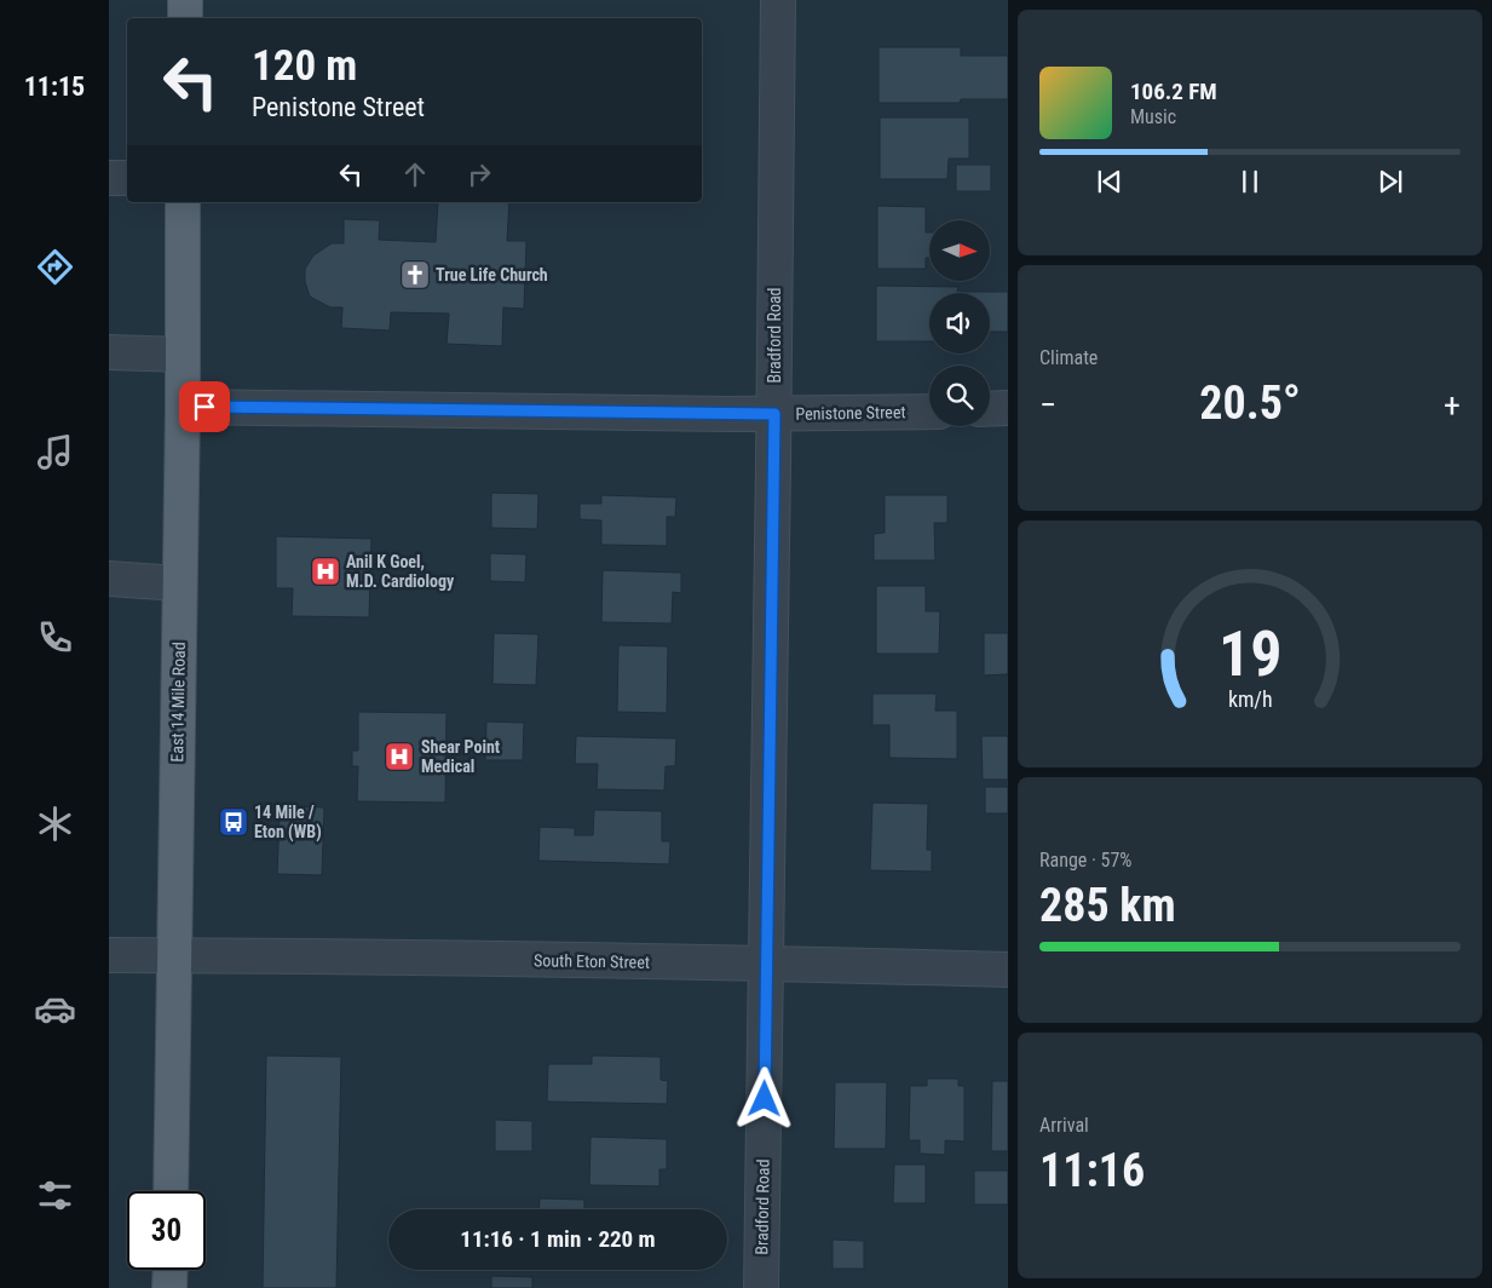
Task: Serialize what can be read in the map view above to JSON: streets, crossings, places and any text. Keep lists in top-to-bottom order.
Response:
{
  "streets": {
    "main road": ["East 14 Mile Road"],
    "street": ["Bradford Road", "Penistone Street", "South Eton Street"]
  },
  "crossings": [
    ["Bradford Road", "Penistone Street"],
    ["Bradford Road", "South Eton Street"],
    ["Penistone Street", "East 14 Mile Road"],
    ["East 14 Mile Road", "South Eton Street"]
  ],
  "places": {
    "church": ["True Life Church"],
    "hospital": ["Anil K Goel, M.D. Cardiology", "Shear Point Medical"],
    "bus stop": ["14 Mile / Eton (WB)"]
  },
  "north": "right",
  "page": {
    "tabs": "11:15",
    "turn": ["120 m", "Penistone Street"],
    "song": ["106.2 FM", "Music"],
    "tile": [
      "Climate",
      ["Range · 57%", "285 km"],
      ["Arrival", "11:16"]
    ],
    "heat": ["−", "20.5°", "+"],
    "limit": "30",
    "trip": "11:16 · 1 min · 220 m",
    "gauge": ["19", "km/h"]
  }
}
